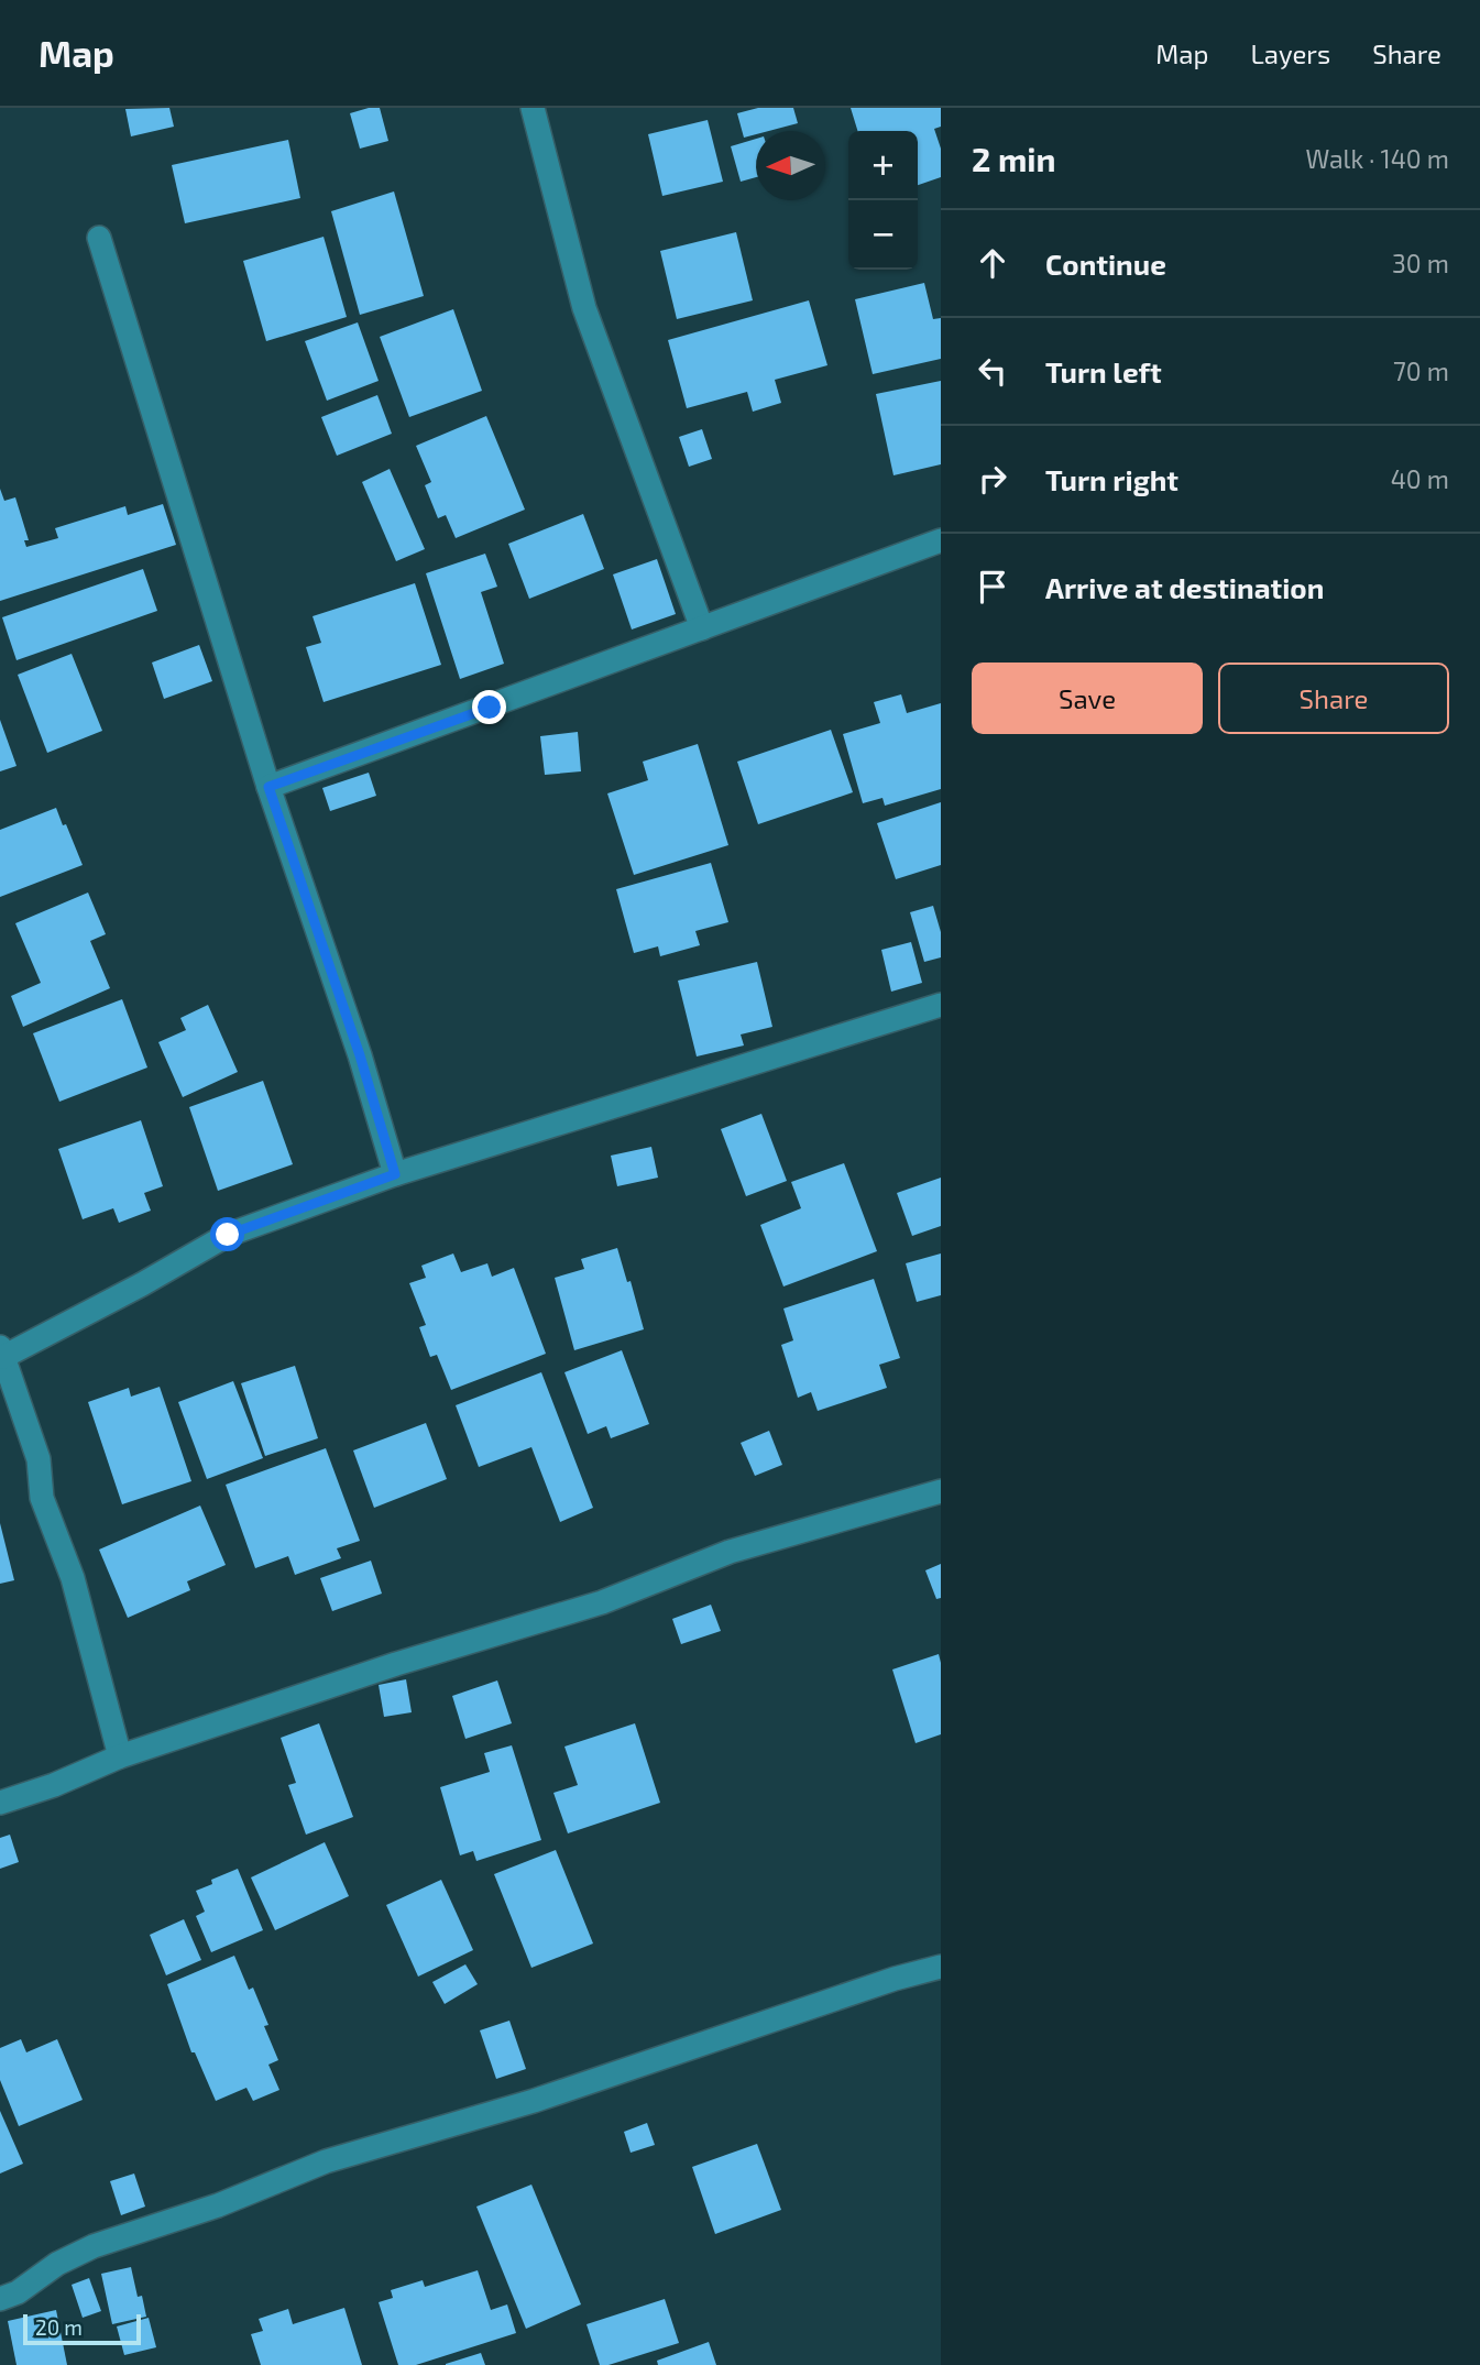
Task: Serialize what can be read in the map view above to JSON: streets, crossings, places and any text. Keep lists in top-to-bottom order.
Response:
{
  "scale_bar": "20 m",
  "north": "left",
  "page": {
    "header": "Map",
    "nav": ["Map", "Layers", "Share"],
    "heading": ["2 min", "Walk · 140 m"],
    "map_buttons": ["+", "−"],
    "list": [
      ["Continue", "30 m"],
      ["Turn left", "70 m"],
      ["Turn right", "40 m"],
      "Arrive at destination"
    ],
    "buttons": ["Save", "Share"],
    "scale": "20 m"
  }
}
